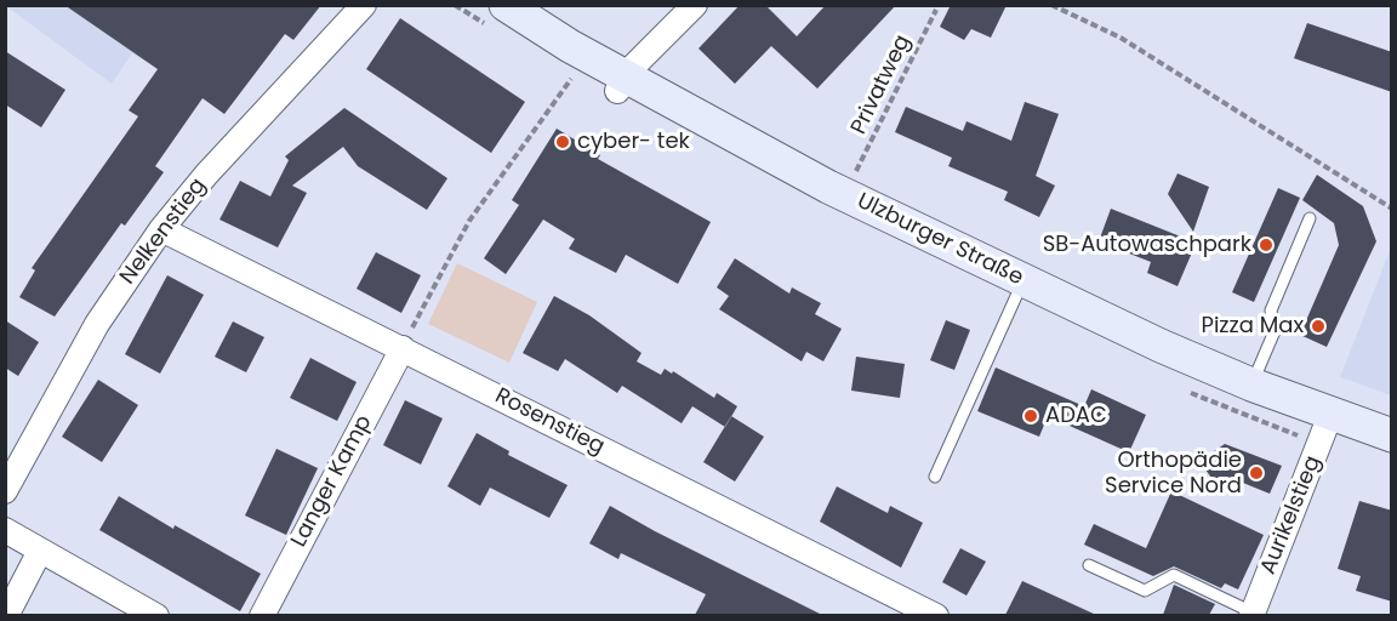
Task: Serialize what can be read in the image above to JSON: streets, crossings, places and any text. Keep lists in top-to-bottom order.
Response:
{
  "streets": {
    "main road": ["Ulzburger Straße"],
    "street": [
      "Nelkenstieg",
      "Rosenstieg",
      "Langer Kamp",
      "Aurikelstieg"
    ],
    "path": ["Privatweg"]
  },
  "crossings": [
    ["Nelkenstieg", "Rosenstieg"],
    ["Ulzburger Straße", "Aurikelstieg"],
    ["Rosenstieg", "Langer Kamp"]
  ],
  "places": [
    "cyber- tek",
    "SB-Autowaschpark",
    "Pizza Max",
    "ADAC",
    "Orthopädie Service Nord"
  ]
}
